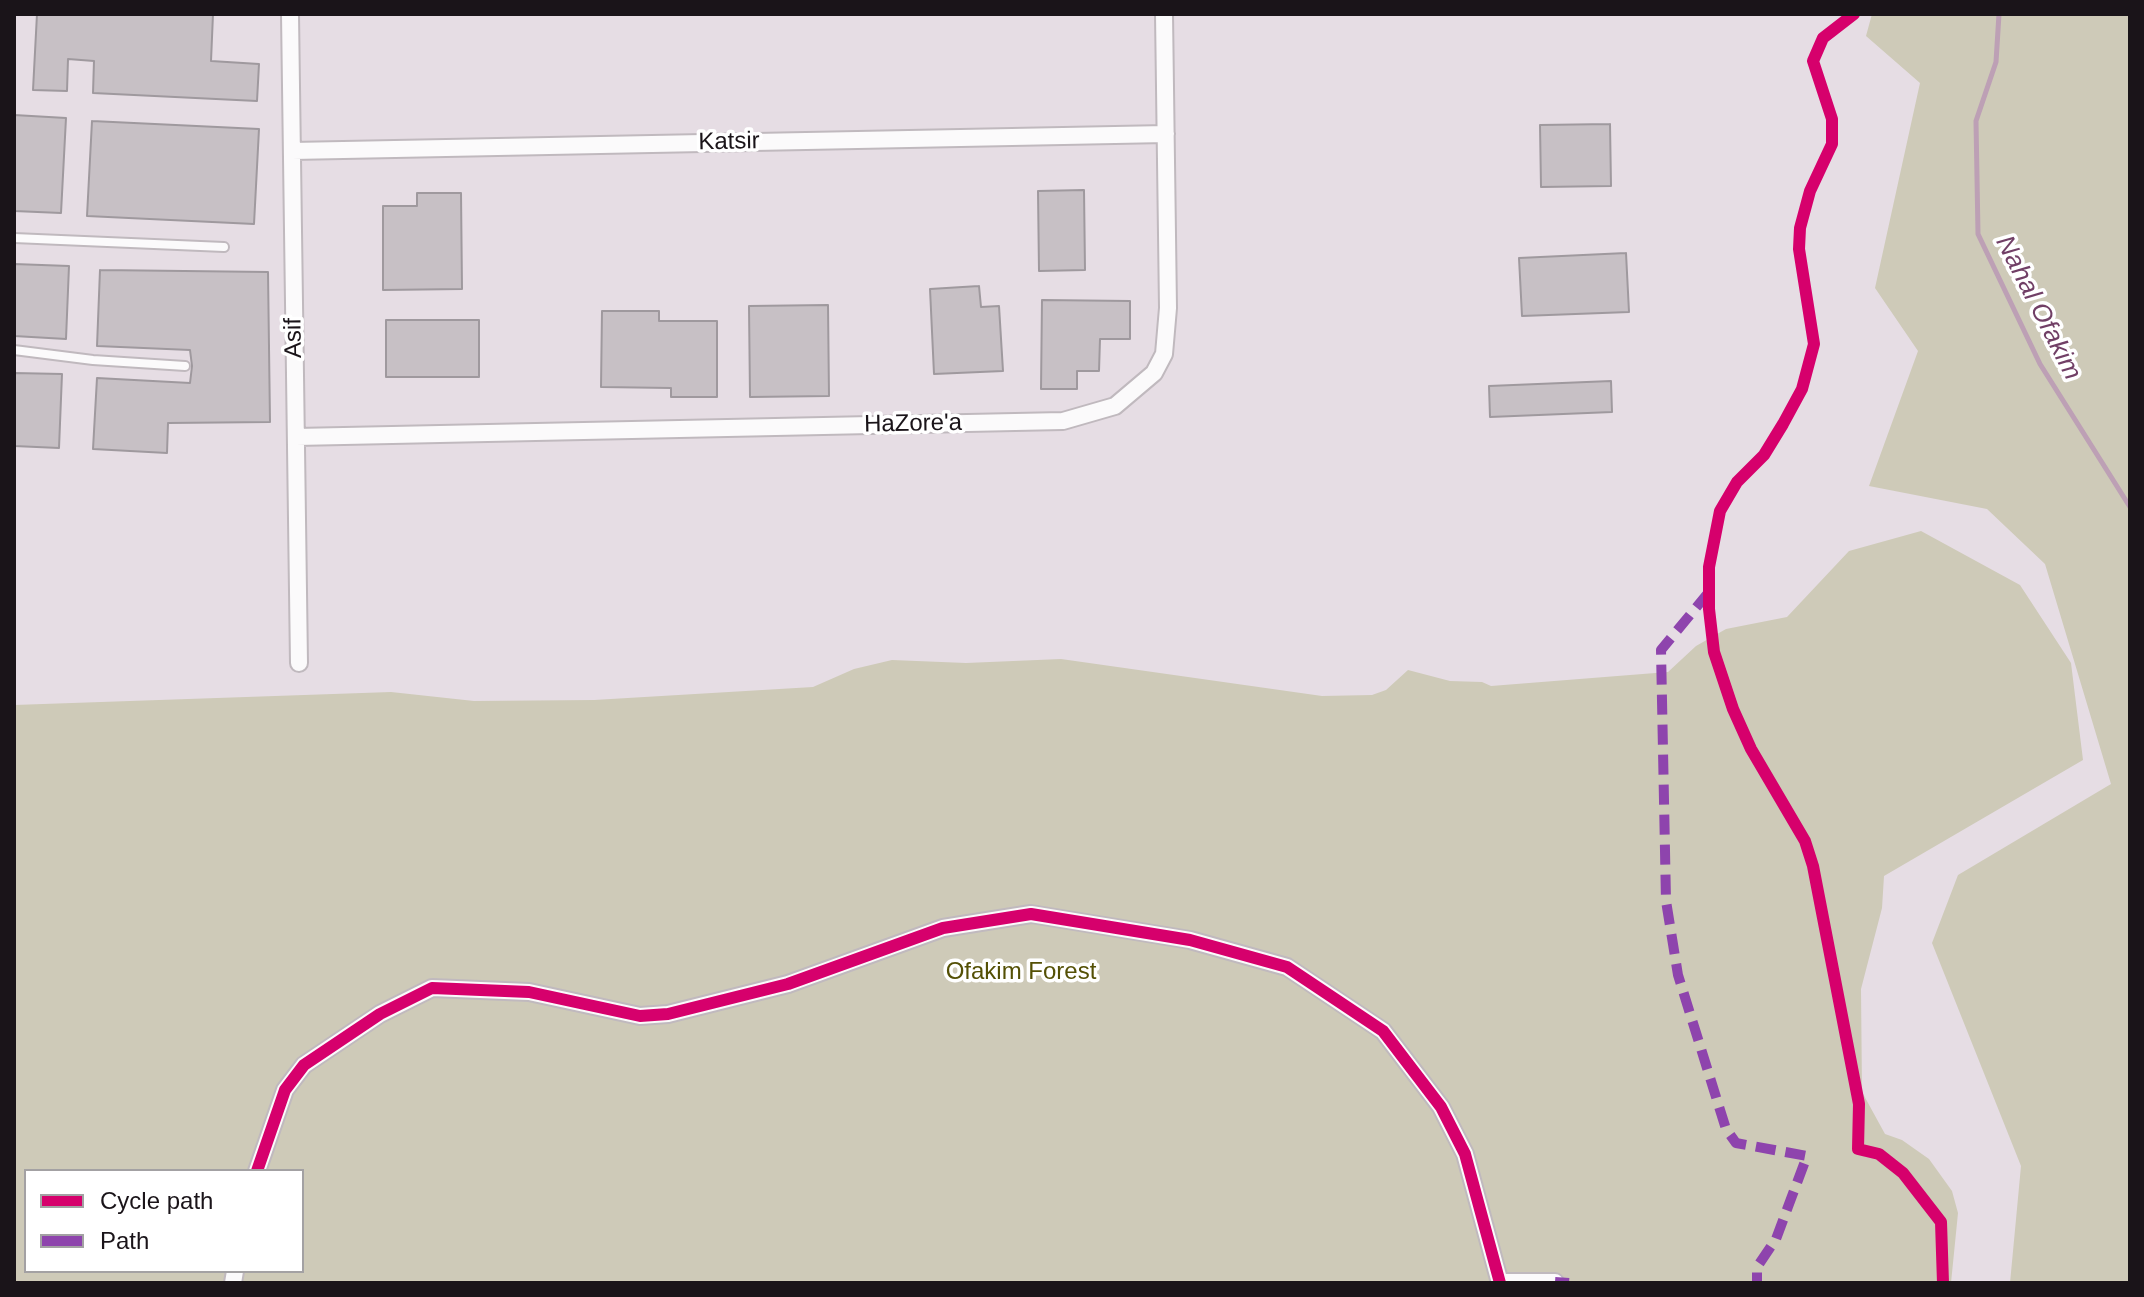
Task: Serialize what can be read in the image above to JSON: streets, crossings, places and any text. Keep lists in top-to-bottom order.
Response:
{
  "streets": {
    "street": ["Katsir", "Asif", "HaZore'a"]
  },
  "crossings": [
    ["Katsir", "Asif"],
    ["Katsir", "HaZore'a"],
    ["Asif", "HaZore'a"]
  ],
  "water": ["Nahal Ofakim"],
  "parks": ["Ofakim Forest"],
  "legend": ["Cycle path", "Path"]
}
